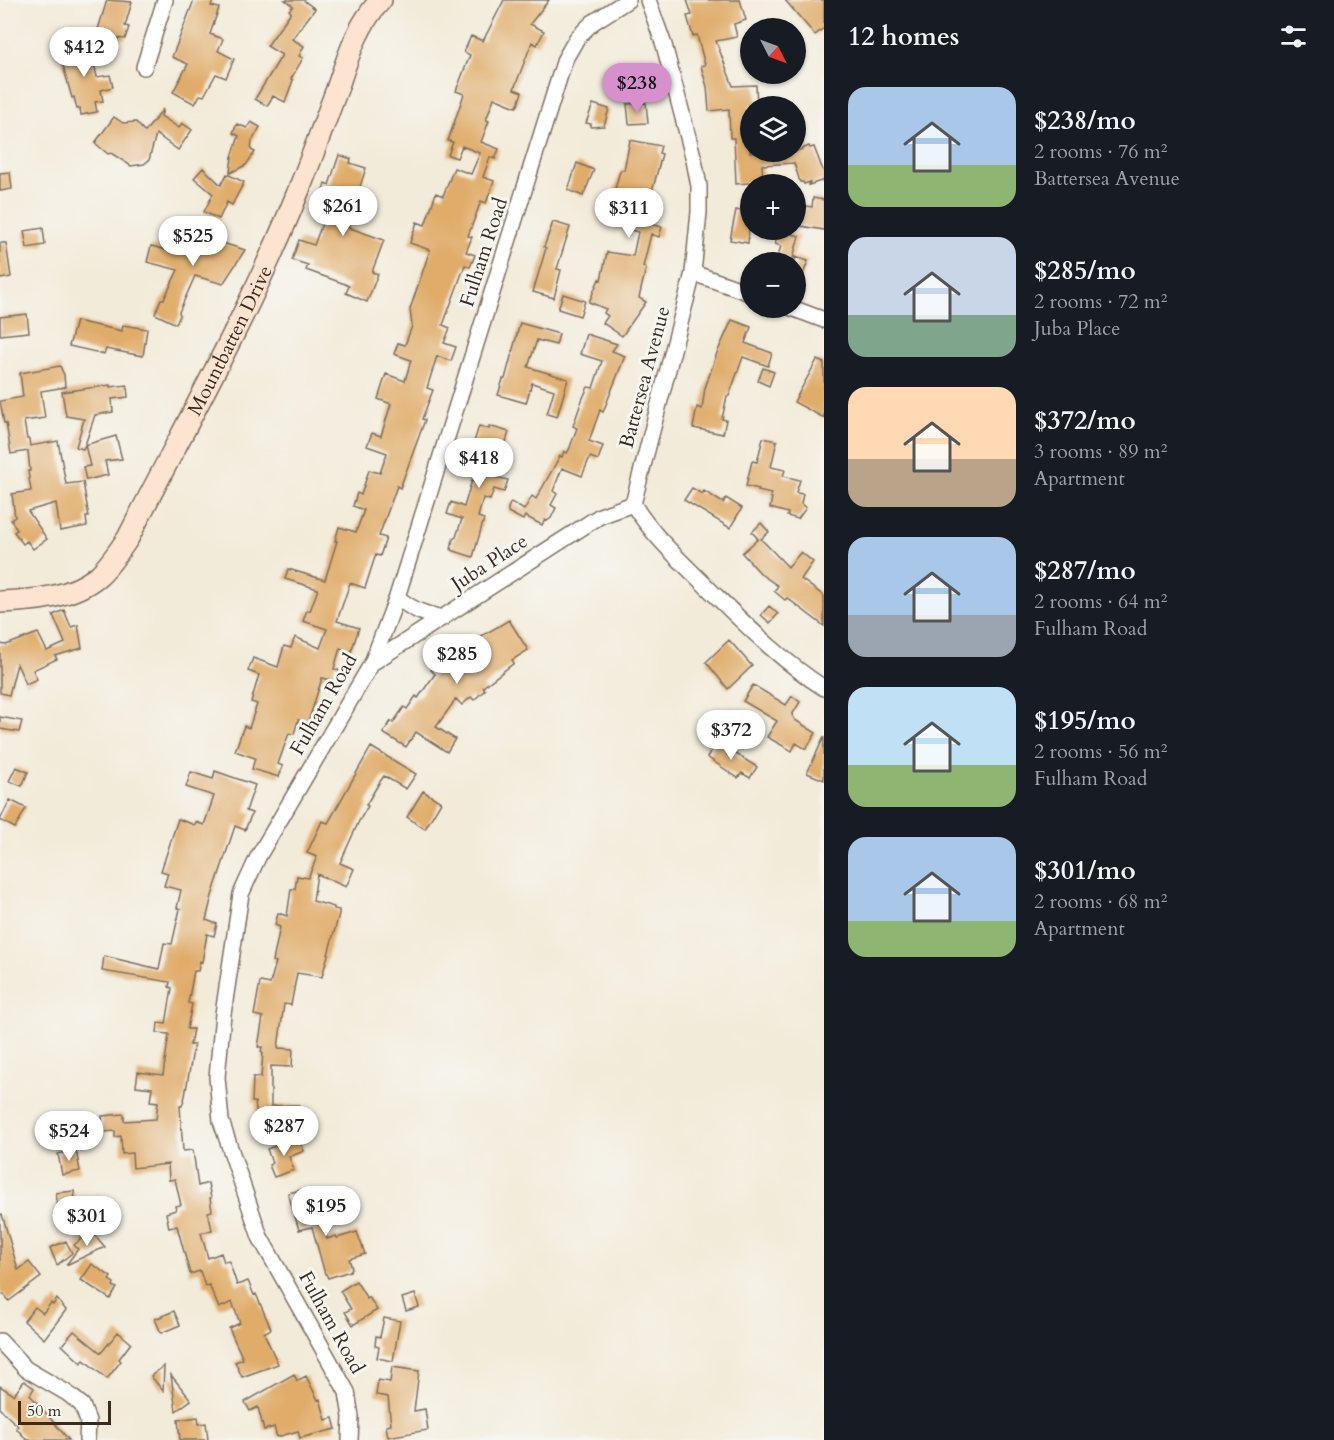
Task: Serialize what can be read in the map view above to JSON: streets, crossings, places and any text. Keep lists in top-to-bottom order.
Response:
{
  "streets": {
    "main road": ["Mountbatten Drive"],
    "street": ["Fulham Road", "Battersea Avenue", "Juba Place"]
  },
  "crossings": [
    ["Fulham Road", "Juba Place"],
    ["Battersea Avenue", "Juba Place"]
  ],
  "scale_bar": "50 m",
  "north": "bottom right",
  "page": {
    "heading": "12 homes",
    "map_buttons": ["+", "−"],
    "price": [
      "$412",
      "$238",
      "$261",
      "$311",
      "$525",
      "$418",
      "$285",
      "$372",
      "$287",
      "$524",
      "$195",
      "$301"
    ],
    "list": [
      {
        "name": "$238/mo",
        "note": "2 rooms · 76 m² · Battersea Avenue"
      },
      {
        "name": "$285/mo",
        "note": "2 rooms · 72 m² · Juba Place"
      },
      {
        "name": "$372/mo",
        "note": "3 rooms · 89 m² · Apartment"
      },
      {
        "name": "$287/mo",
        "note": "2 rooms · 64 m² · Fulham Road"
      },
      {
        "name": "$195/mo",
        "note": "2 rooms · 56 m² · Fulham Road"
      },
      {
        "name": "$301/mo",
        "note": "2 rooms · 68 m² · Apartment"
      }
    ],
    "scale": "50 m"
  }
}
